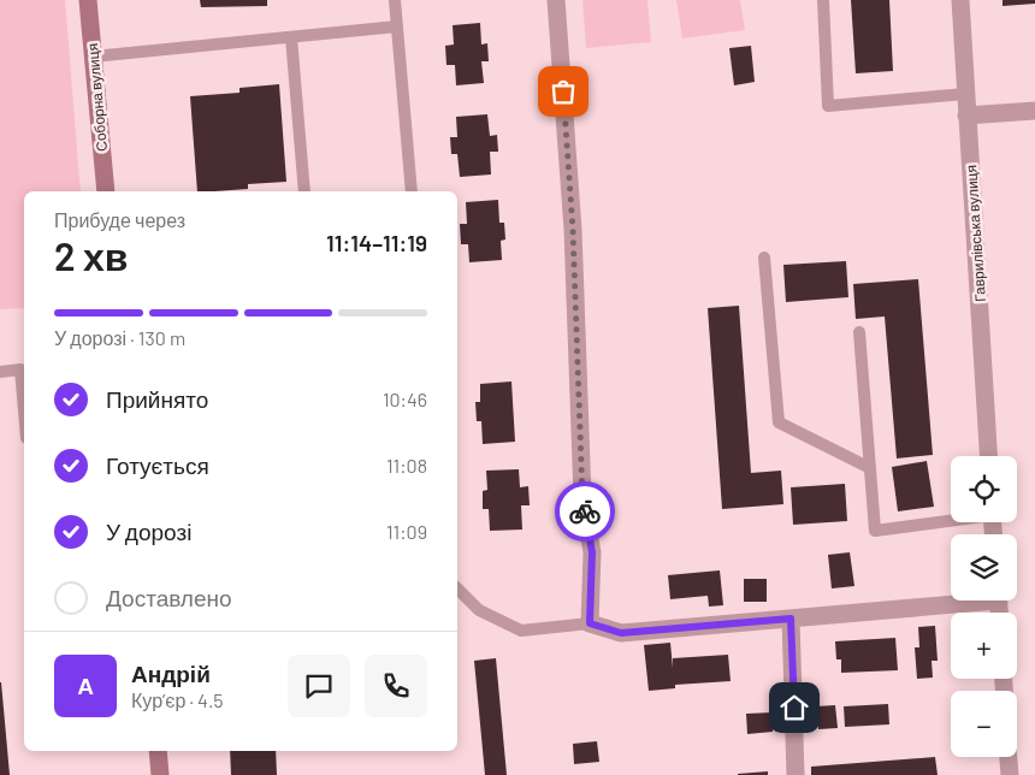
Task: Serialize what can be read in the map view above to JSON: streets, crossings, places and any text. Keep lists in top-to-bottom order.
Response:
{
  "streets": {
    "street": ["Соборна вулиця", "Гаврилівська вулиця"]
  },
  "page": {
    "heading": ["2 хв", "Прибуде через", "11:14–11:19"],
    "panel": ["Андрій", "Кур’єр · 4.5"],
    "bar": "У дорозі · 130 m",
    "list": [
      ["Прийнято", "10:46"],
      ["Готується", "11:08"],
      ["У дорозі", "11:09"],
      "Доставлено"
    ],
    "map_buttons": ["+", "−"],
    "round": "А"
  }
}
